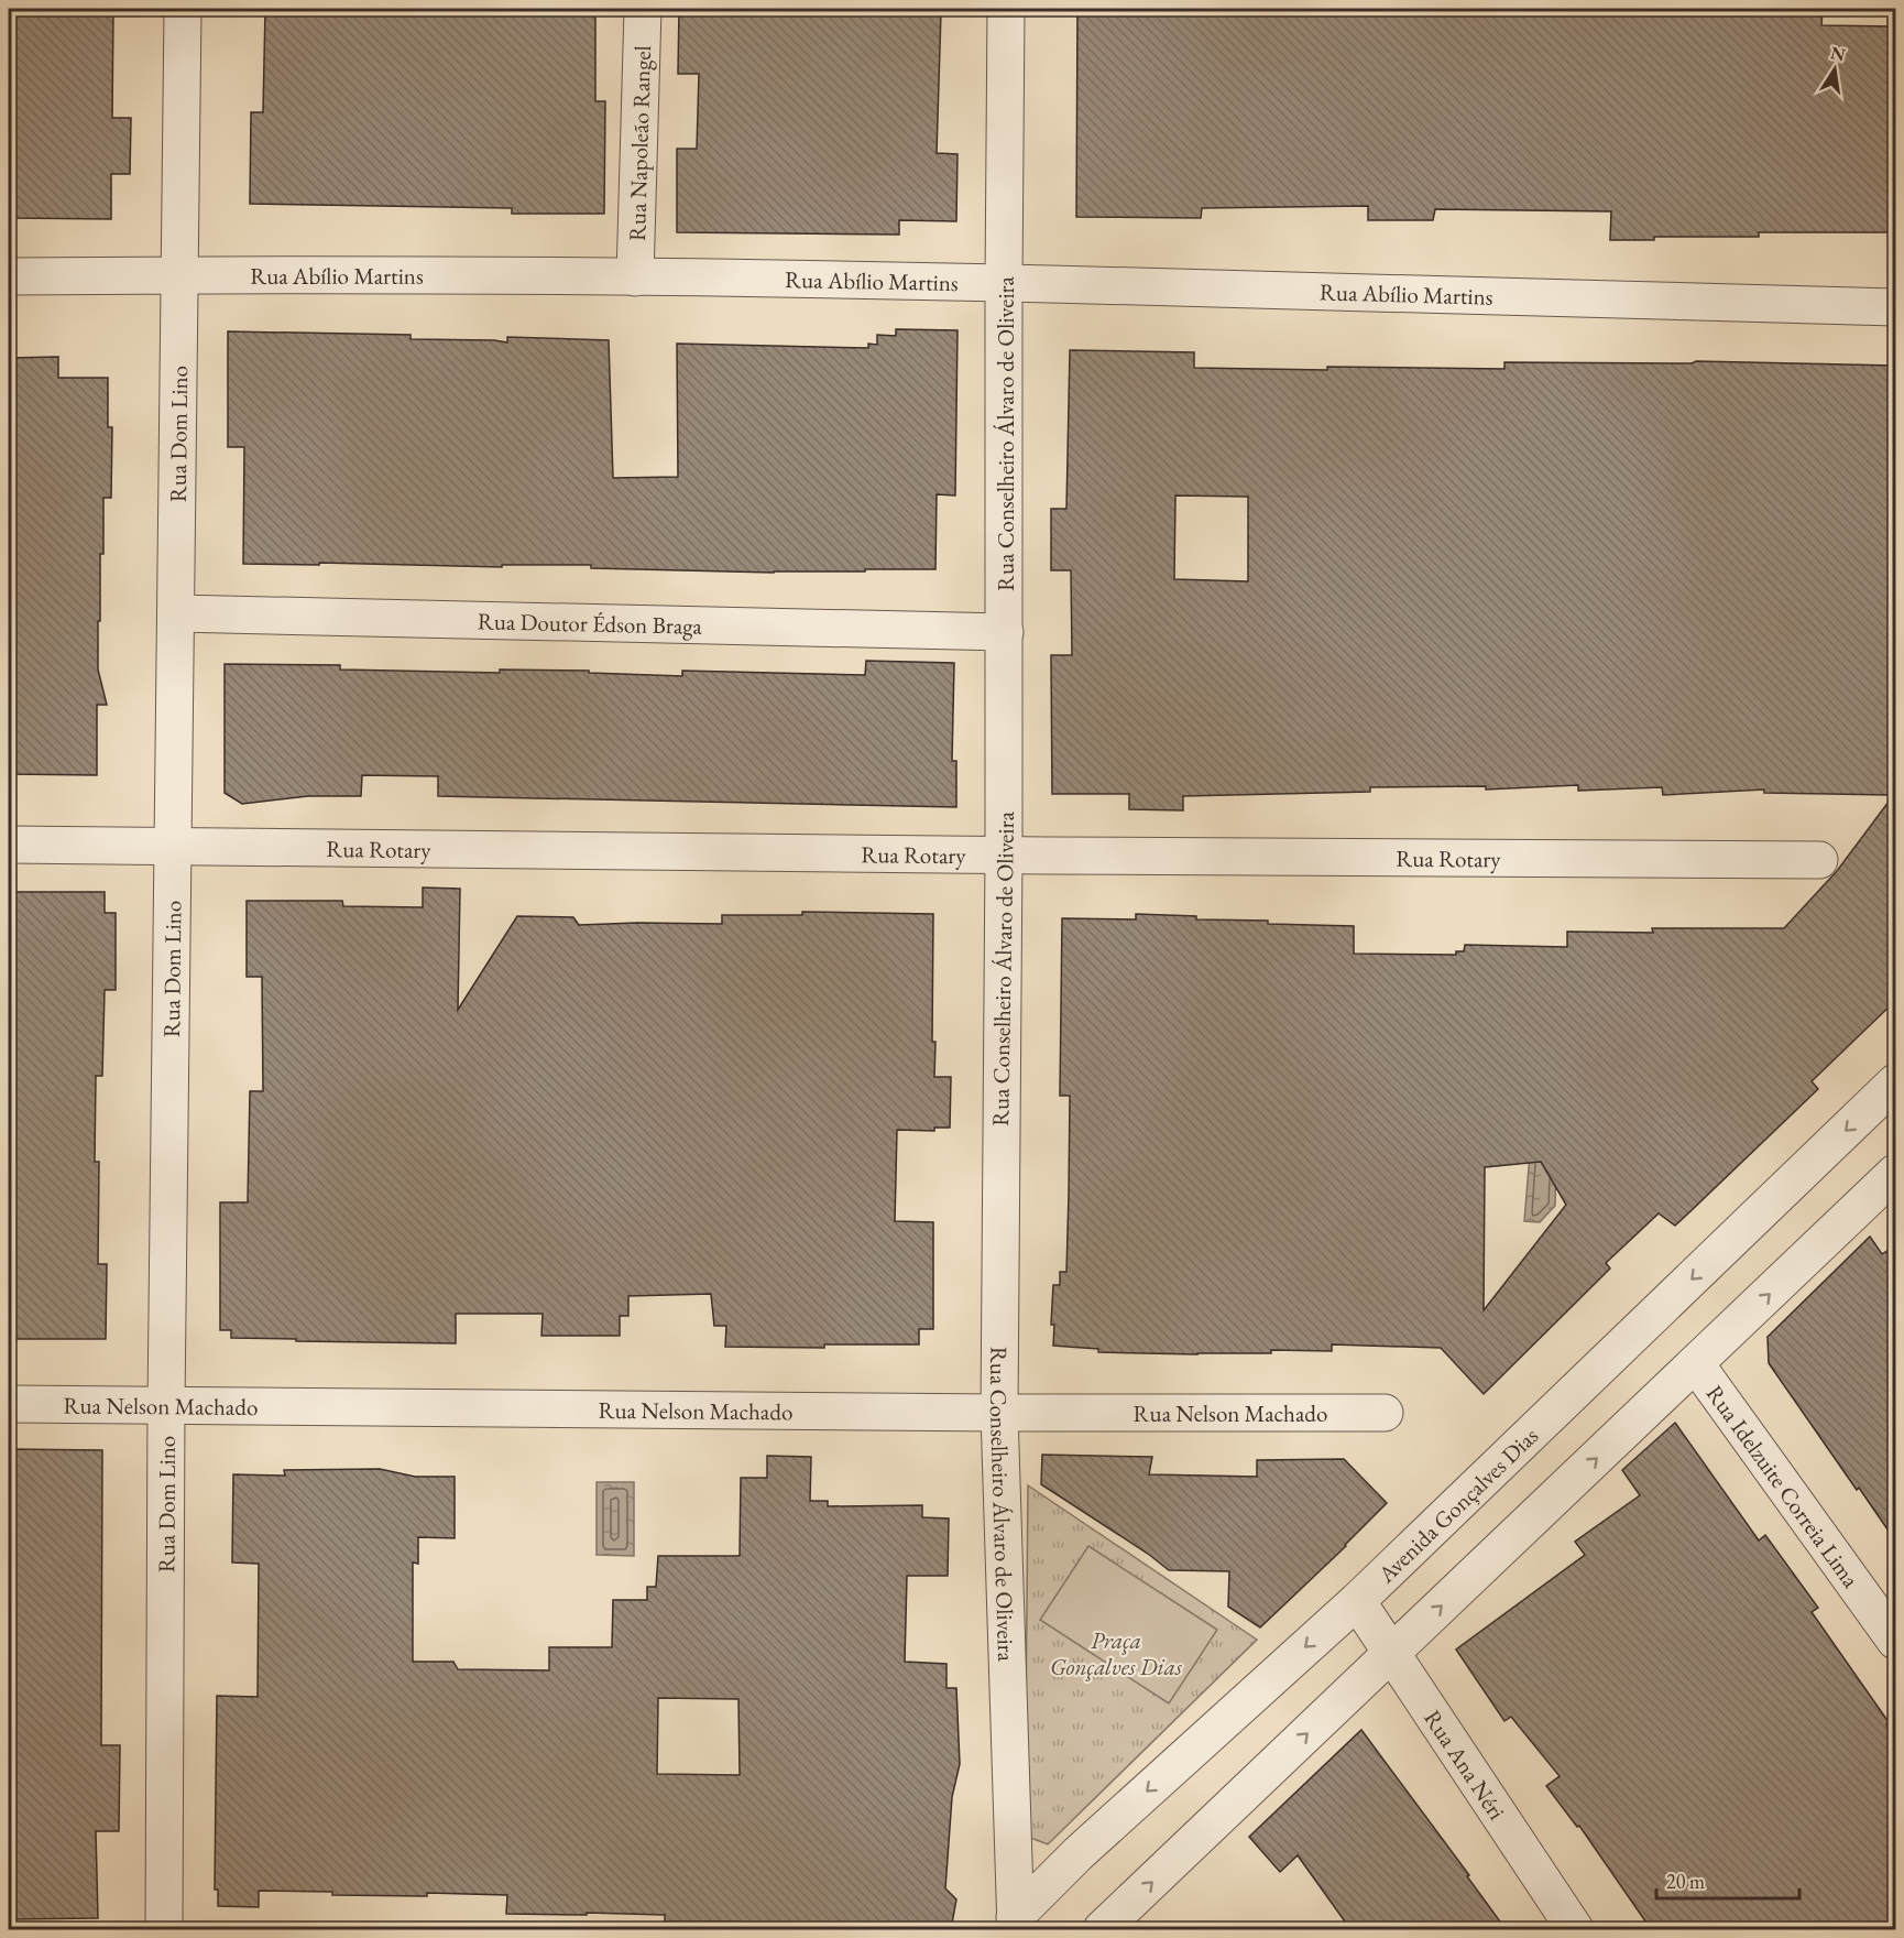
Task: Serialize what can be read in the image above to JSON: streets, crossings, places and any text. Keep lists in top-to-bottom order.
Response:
{
  "streets": {
    "street": [
      "Rua Napoleão Rangel",
      "Rua Abílio Martins",
      "Rua Dom Lino",
      "Rua Conselheiro Álvaro de Oliveira",
      "Rua Doutor Édson Braga",
      "Rua Rotary",
      "Rua Nelson Machado",
      "Rua Idelzuite Correia Lima",
      "Avenida Gonçalves Dias",
      "Rua Ana Néri"
    ]
  },
  "crossings": [
    ["Rua Napoleão Rangel", "Rua Abílio Martins"],
    ["Rua Abílio Martins", "Rua Dom Lino"],
    ["Rua Abílio Martins", "Rua Conselheiro Álvaro de Oliveira"],
    ["Rua Dom Lino", "Rua Doutor Édson Braga"],
    ["Rua Dom Lino", "Rua Rotary"],
    ["Rua Dom Lino", "Rua Nelson Machado"],
    ["Rua Conselheiro Álvaro de Oliveira", "Rua Doutor Édson Braga"],
    ["Rua Conselheiro Álvaro de Oliveira", "Rua Rotary"],
    ["Rua Conselheiro Álvaro de Oliveira", "Rua Nelson Machado"],
    ["Rua Conselheiro Álvaro de Oliveira", "Avenida Gonçalves Dias"],
    ["Avenida Gonçalves Dias", "Rua Ana Néri"]
  ],
  "parks": ["Praça Gonçalves Dias"],
  "scale_bar": "20 m",
  "north": "top"
}
